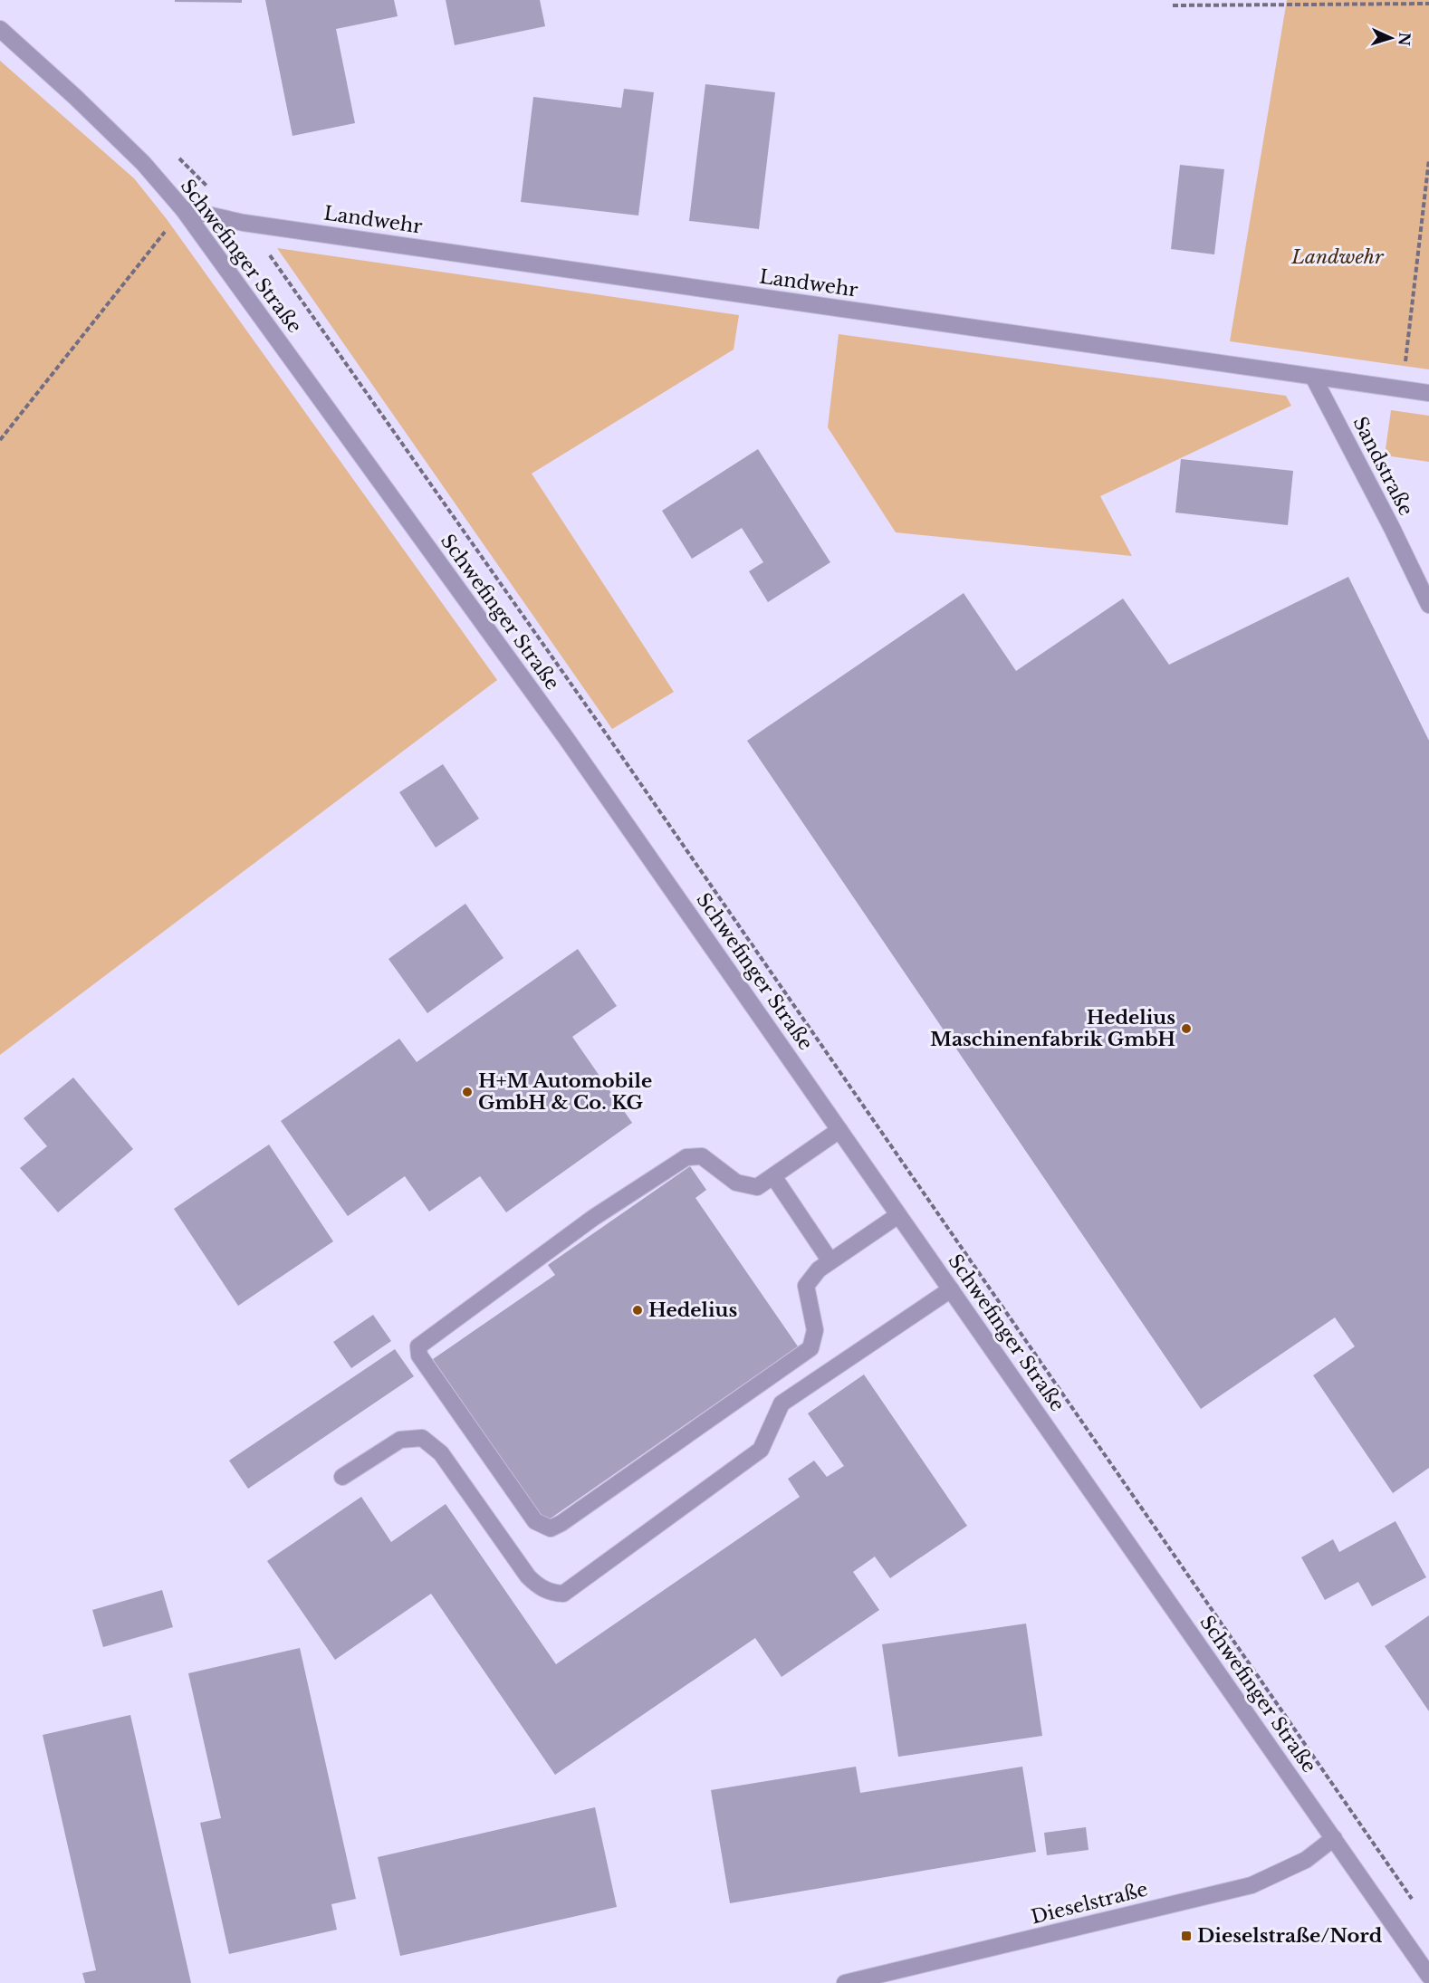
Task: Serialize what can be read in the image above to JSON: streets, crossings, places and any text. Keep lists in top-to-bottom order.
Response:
{
  "streets": {
    "street": [
      "Landwehr",
      "Schwefinger Straße",
      "Sandstraße",
      "Dieselstraße"
    ]
  },
  "crossings": [
    ["Landwehr", "Schwefinger Straße"],
    ["Landwehr", "Sandstraße"],
    ["Schwefinger Straße", "Dieselstraße"]
  ],
  "parks": ["Landwehr"],
  "places": {
    "other": ["Hedelius Maschinenfabrik GmbH", "H+M Automobile GmbH & Co. KG", "Hedelius"],
    "transit": ["Dieselstraße/Nord"]
  },
  "north": "right"
}
